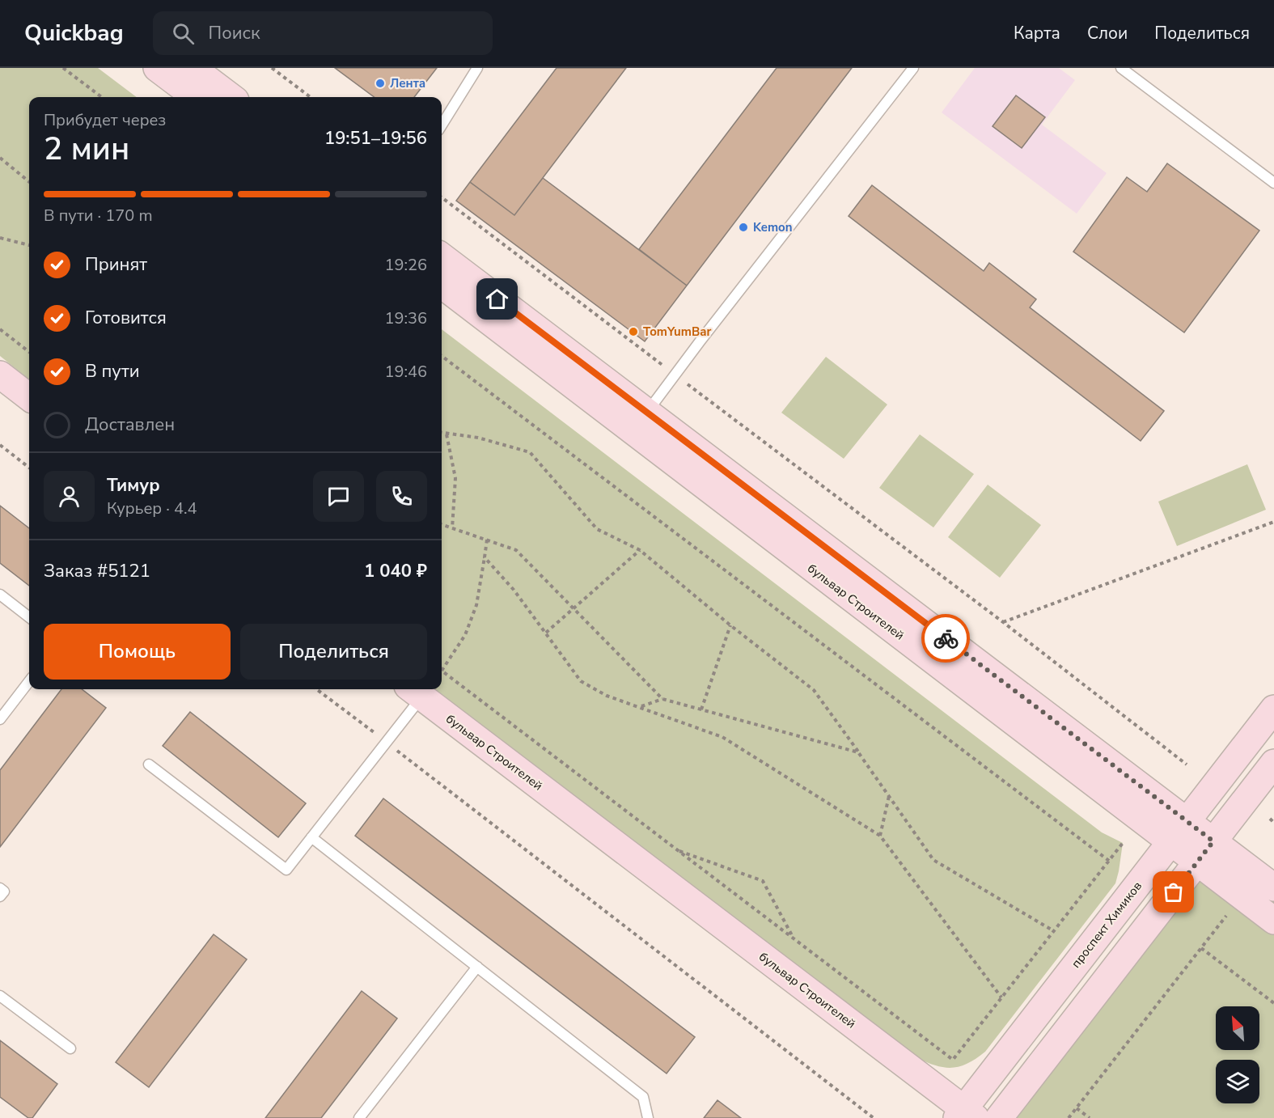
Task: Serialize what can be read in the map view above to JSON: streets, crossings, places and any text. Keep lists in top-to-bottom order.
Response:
{
  "streets": {
    "main road": ["бульвар Строителей", "проспект Химиков"]
  },
  "crossings": [
    ["бульвар Строителей", "проспект Химиков"]
  ],
  "places": ["Лента", "Kemon", "TomYumBar"],
  "north": "top left",
  "page": {
    "header": "Quickbag",
    "search": "Поиск",
    "nav": ["Карта", "Слои", "Поделиться"],
    "heading": ["2 мин", "Прибудет через", "19:51–19:56"],
    "panel": [
      "Тимур",
      "Курьер · 4.4",
      "Заказ #5121",
      "1 040 ₽"
    ],
    "bar": "В пути · 170 m",
    "list": [
      ["Принят", "19:26"],
      ["Готовится", "19:36"],
      ["В пути", "19:46"],
      "Доставлен"
    ],
    "buttons": ["Помощь", "Поделиться"]
  }
}
